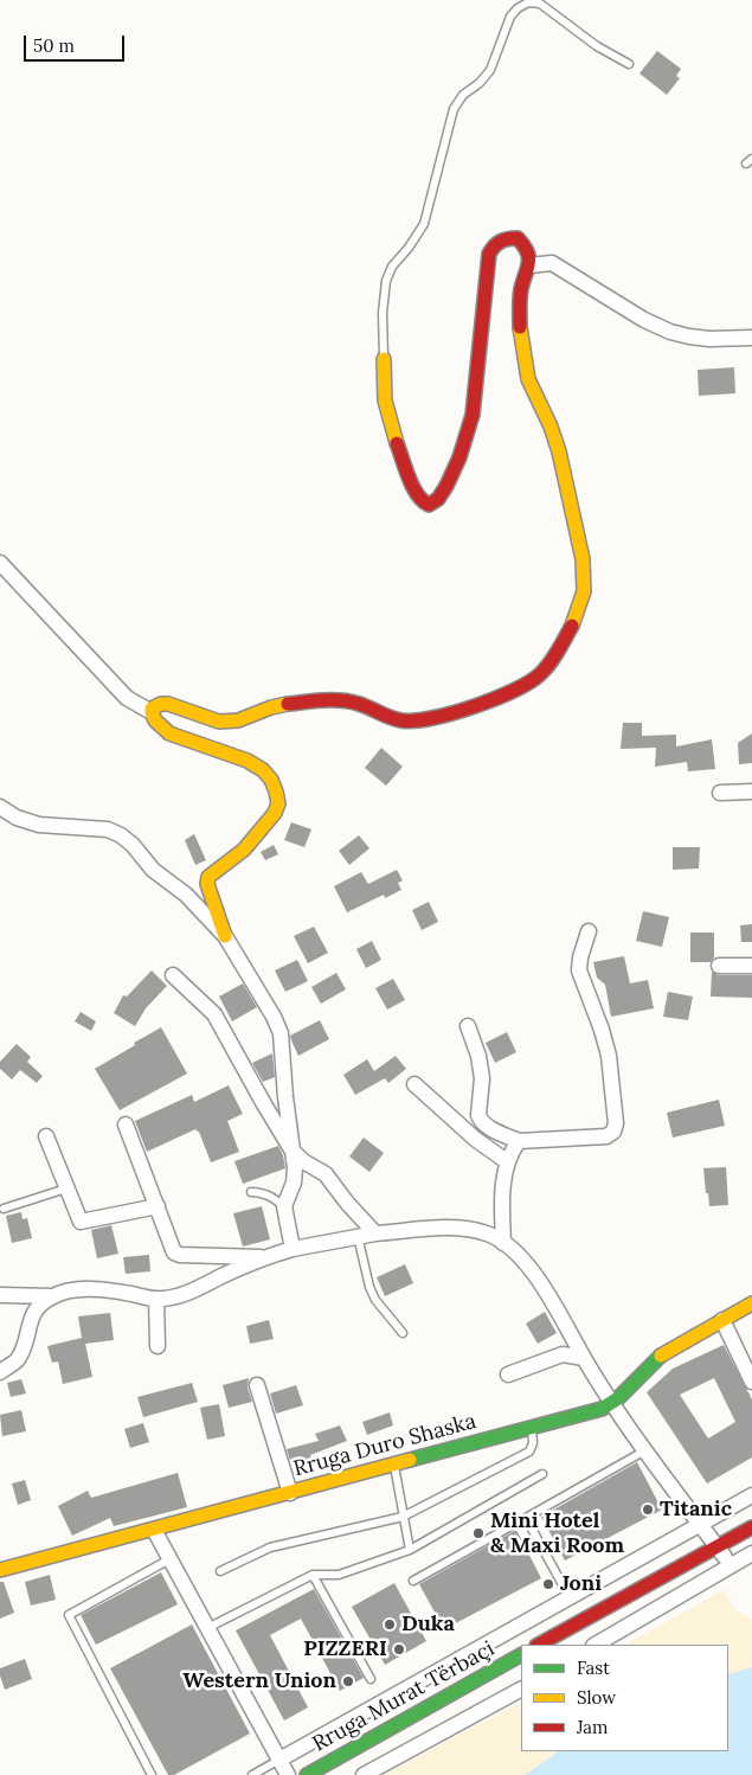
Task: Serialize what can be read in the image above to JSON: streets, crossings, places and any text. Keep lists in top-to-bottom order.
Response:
{
  "streets": {
    "street": ["Rruga Duro Shaska", "Rruga Murat Tërbaçi"]
  },
  "places": [
    "Titanic",
    "Mini Hotel & Maxi Room",
    "Joni",
    "Duka",
    "PIZZERI",
    "Western Union"
  ],
  "legend": ["Fast", "Slow", "Jam"],
  "scale_bar": "50 m"
}
